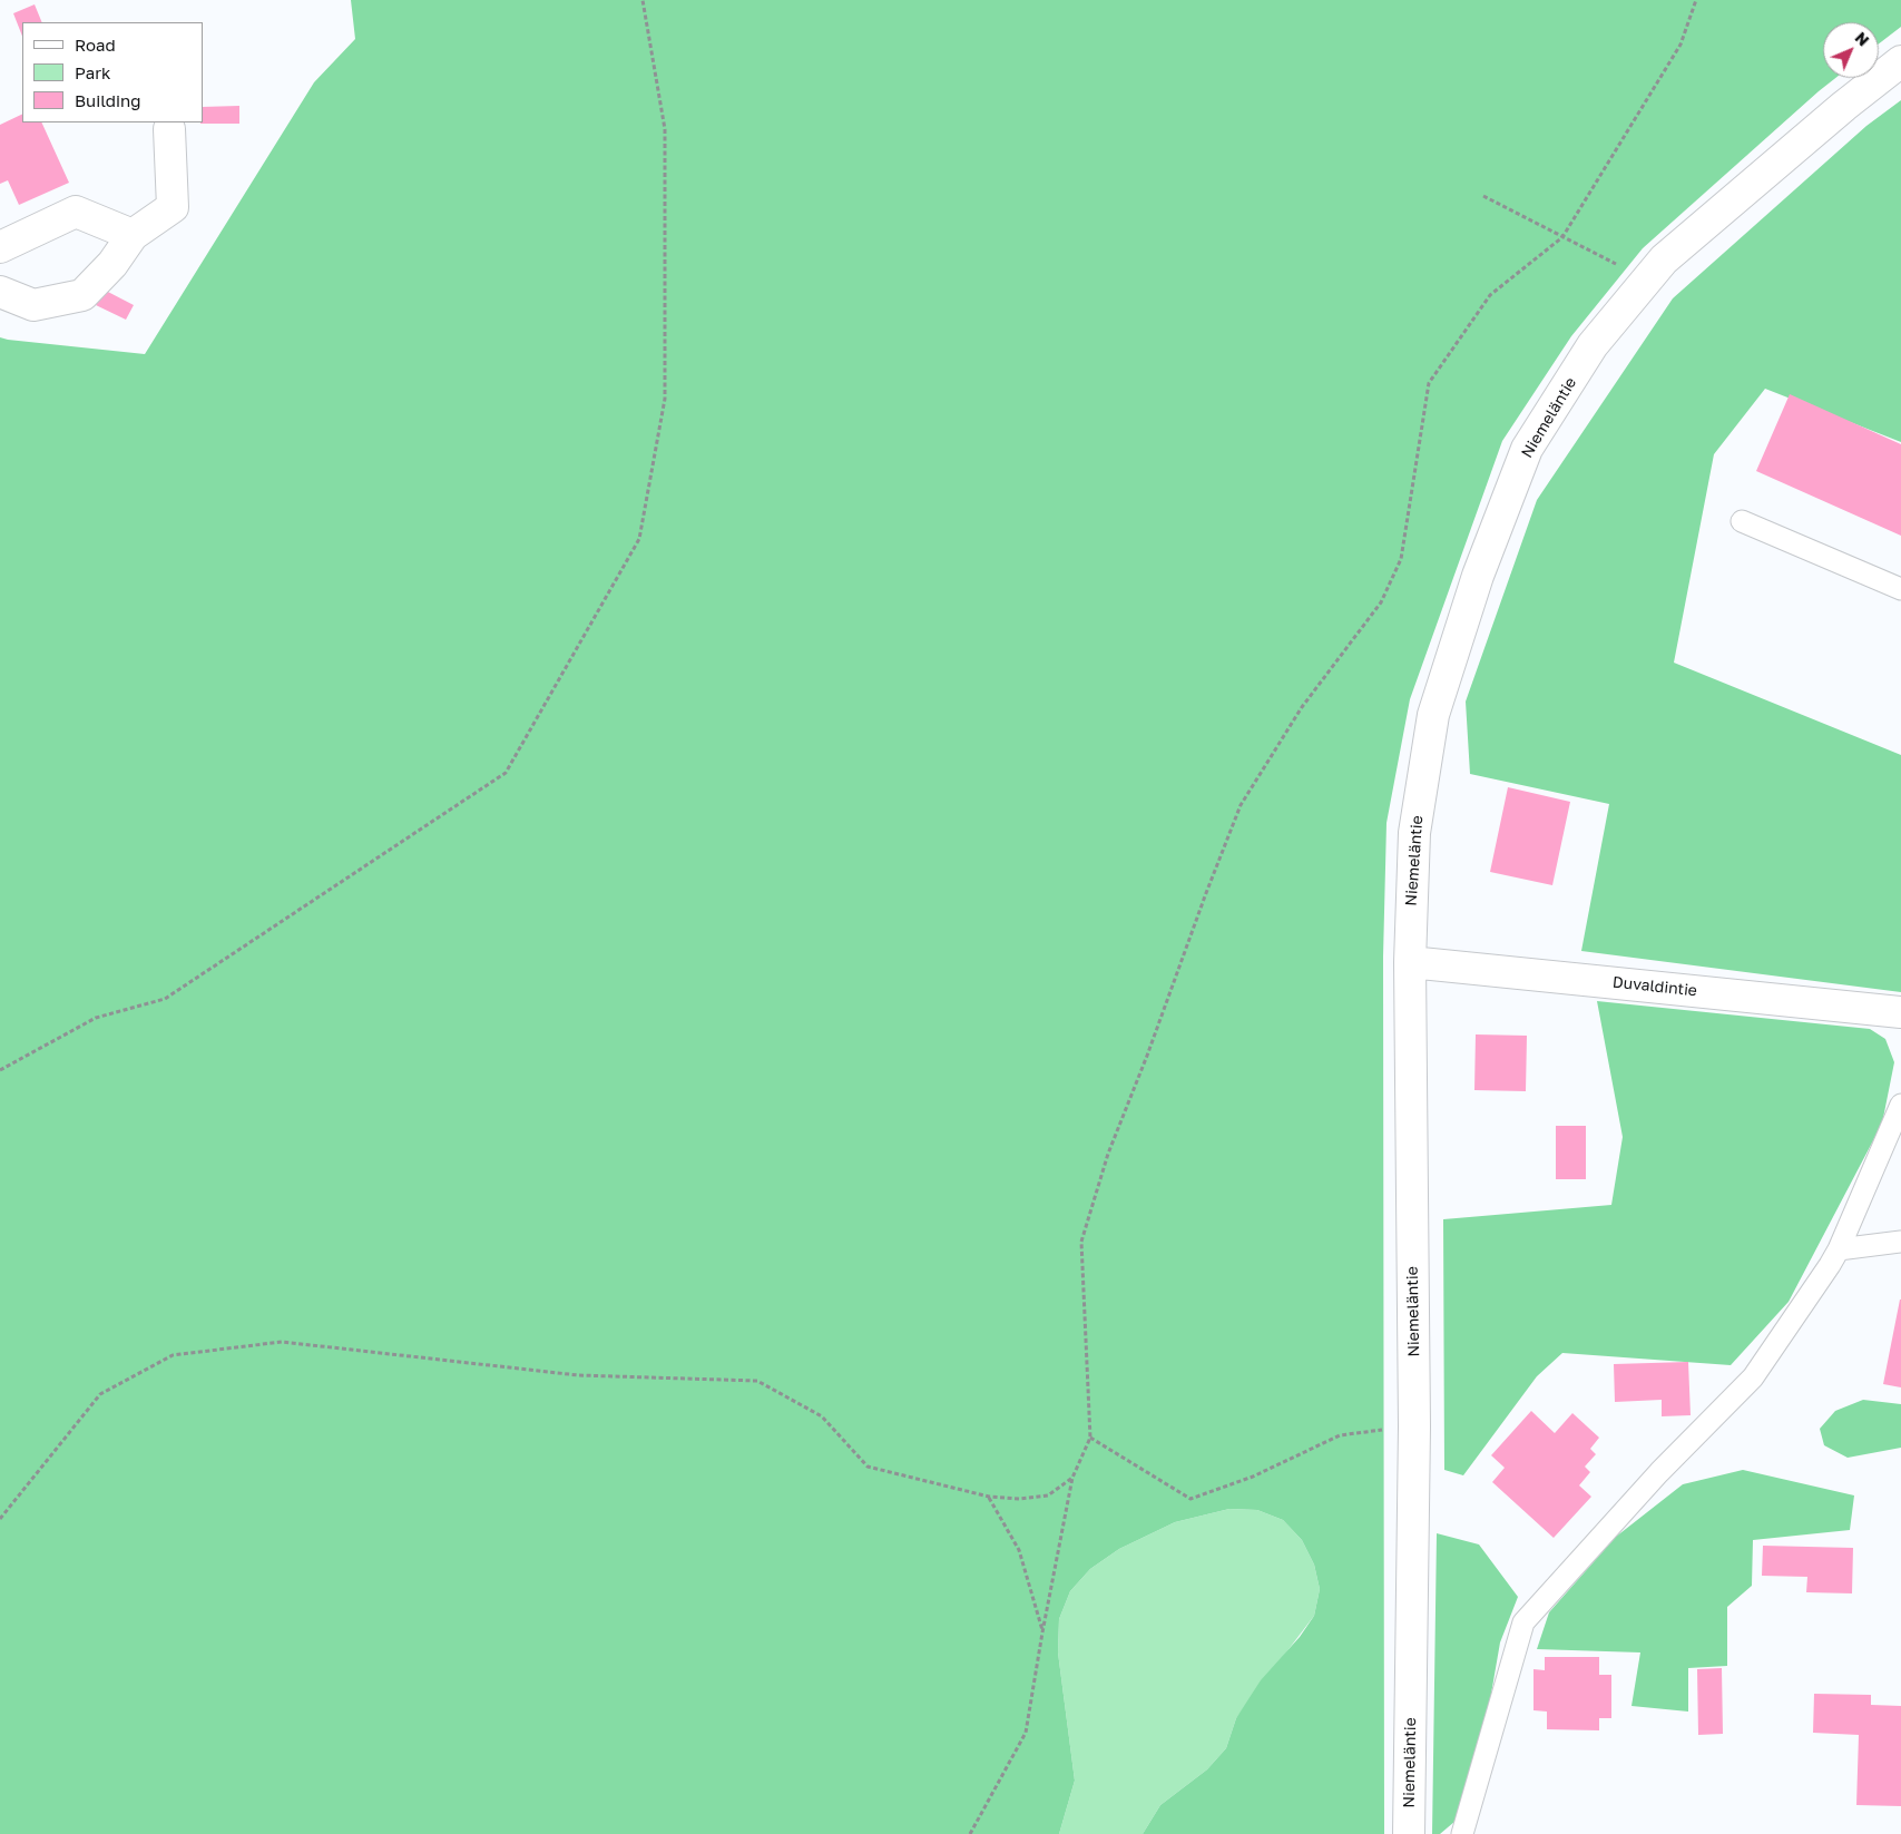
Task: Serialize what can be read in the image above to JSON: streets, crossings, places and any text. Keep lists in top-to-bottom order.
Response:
{
  "streets": {
    "street": ["Niemeläntie", "Duvaldintie"]
  },
  "crossings": [
    ["Niemeläntie", "Duvaldintie"]
  ],
  "legend": ["Road", "Park", "Building"],
  "north": "top right"
}
